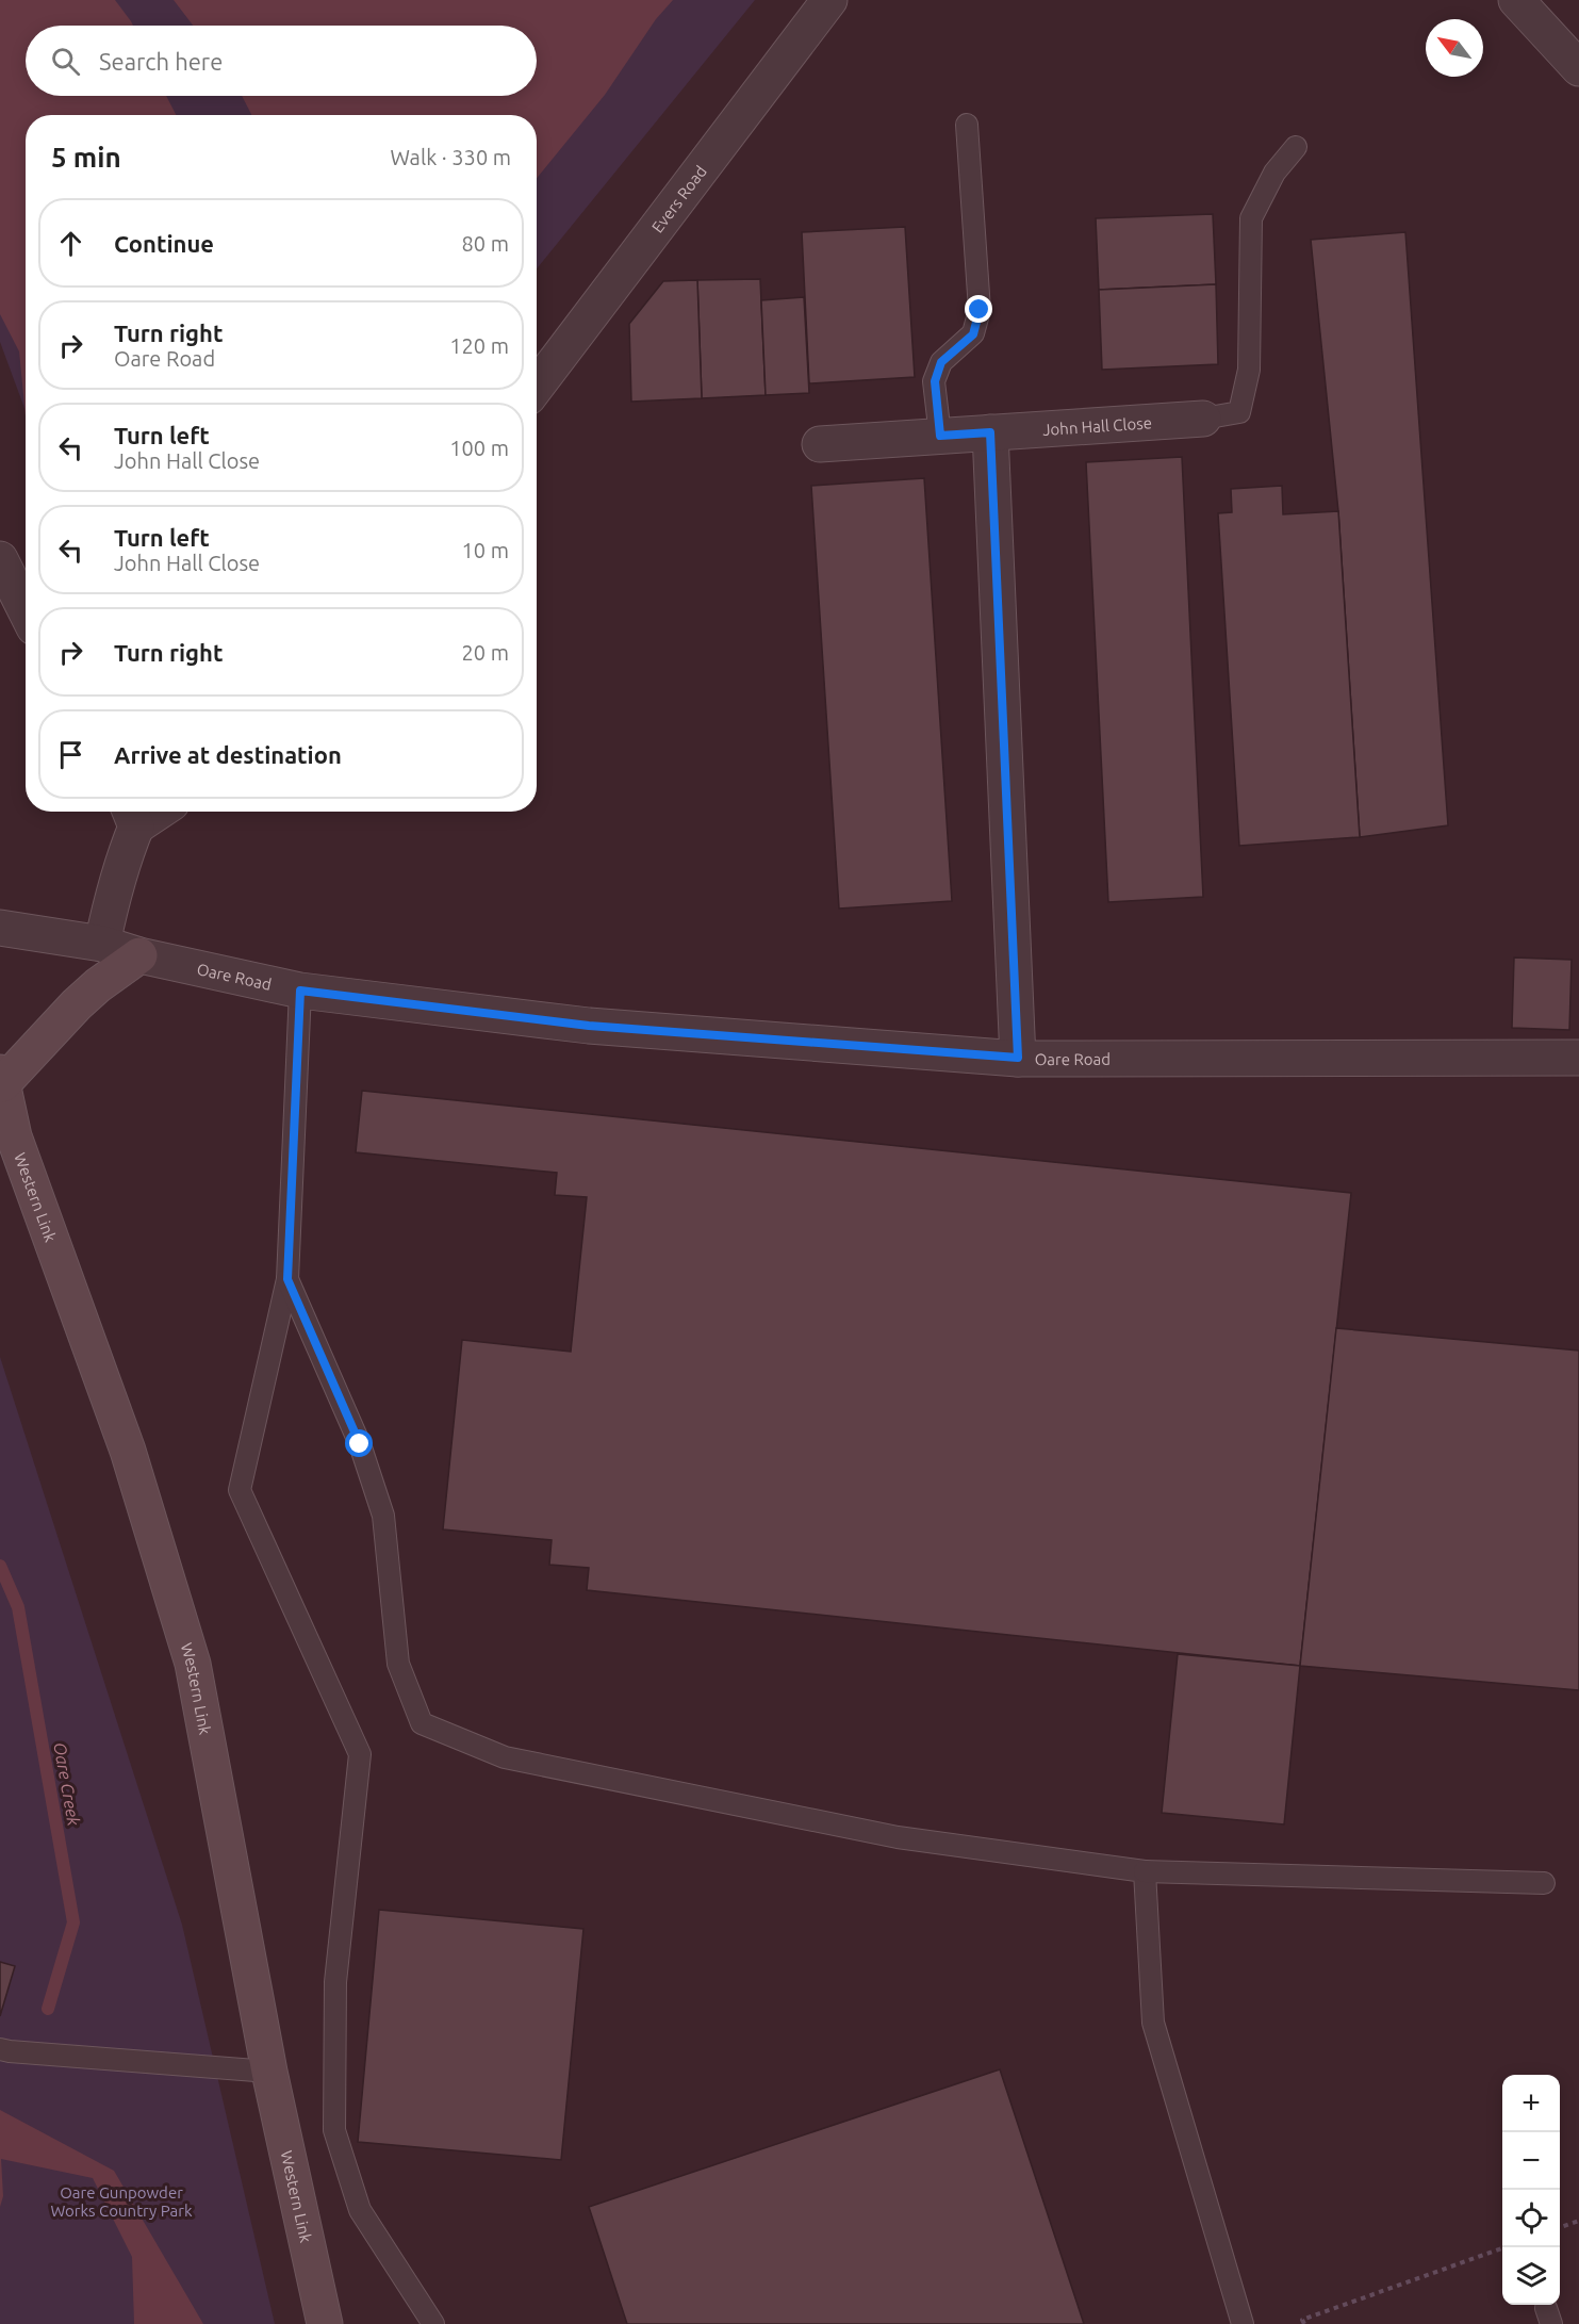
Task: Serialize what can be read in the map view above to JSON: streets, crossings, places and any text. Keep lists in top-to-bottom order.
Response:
{
  "streets": {
    "main road": ["Western Link"],
    "street": ["Evers Road", "John Hall Close", "Oare Road"]
  },
  "water": ["Oare Creek"],
  "parks": ["Oare Gunpowder Works Country Park"],
  "north": "top left",
  "page": {
    "search": "Search here",
    "heading": ["5 min", "Walk · 330 m"],
    "list": [
      ["Continue", "80 m"],
      ["Turn right", "Oare Road", "120 m"],
      ["Turn left", "John Hall Close", "100 m"],
      ["Turn left", "John Hall Close", "10 m"],
      ["Turn right", "20 m"],
      "Arrive at destination"
    ],
    "map_buttons": ["+", "−"]
  }
}
